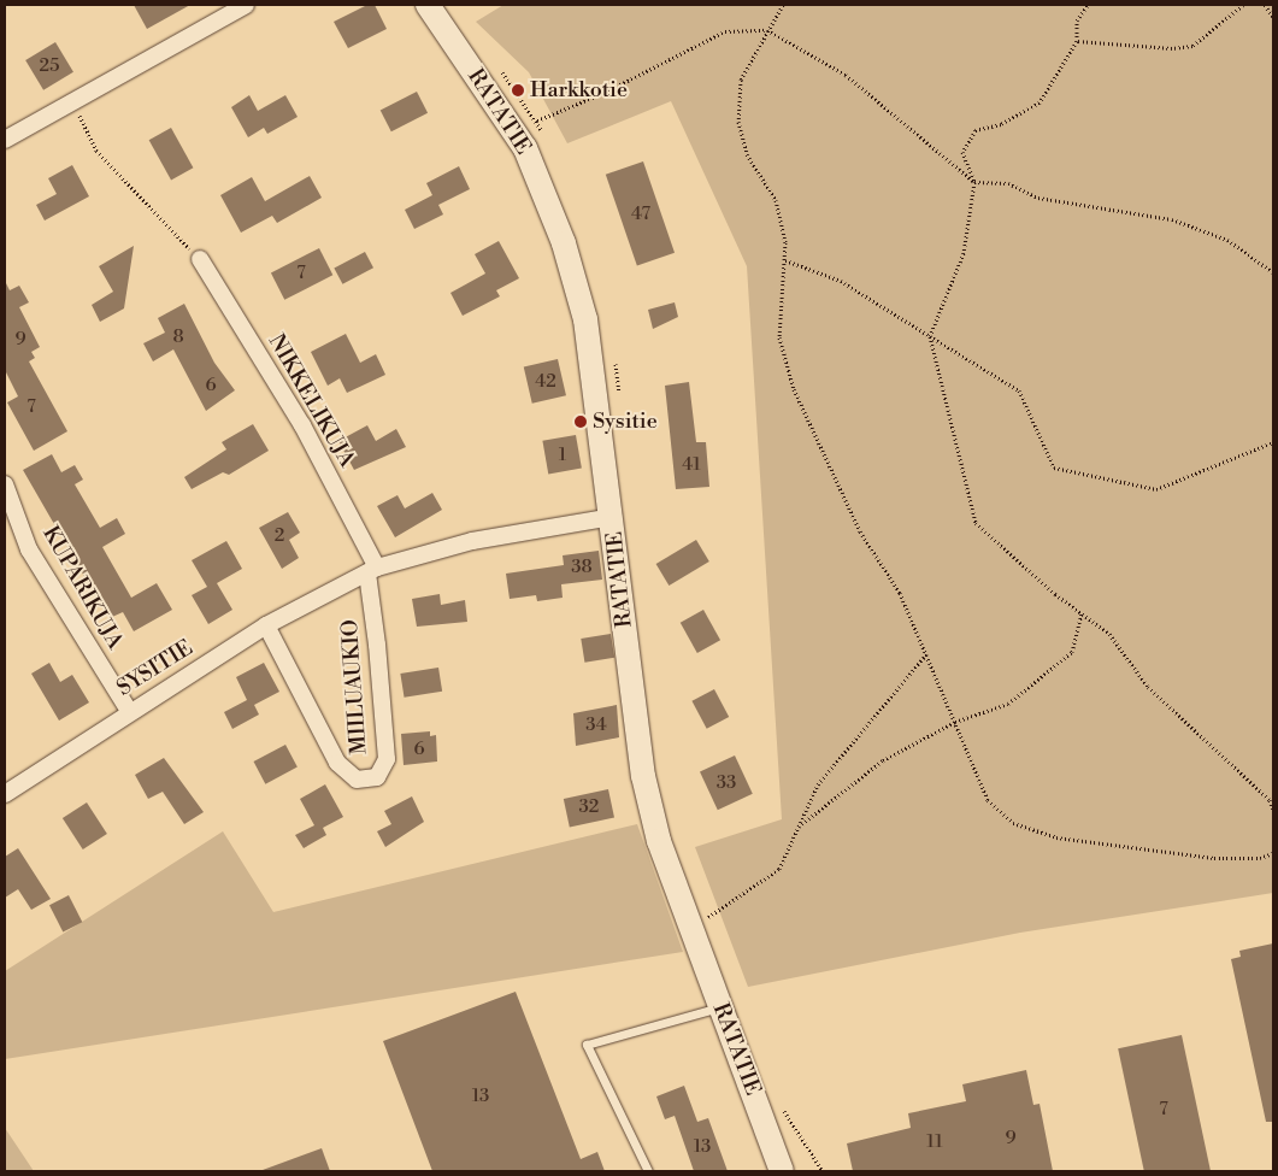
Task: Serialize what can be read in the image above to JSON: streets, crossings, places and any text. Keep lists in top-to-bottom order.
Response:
{
  "streets": {
    "street": [
      "RATATIE",
      "NIKKELIKUJA",
      "KUPARIKUJA",
      "SYSITIE",
      "MIILUAUKIO"
    ]
  },
  "crossings": [
    ["RATATIE", "SYSITIE"],
    ["NIKKELIKUJA", "SYSITIE"],
    ["NIKKELIKUJA", "MIILUAUKIO"],
    ["KUPARIKUJA", "SYSITIE"],
    ["SYSITIE", "MIILUAUKIO"]
  ],
  "places": ["Harkkotie", "Sysitie"],
  "house_numbers": [
    "25",
    "47",
    "7",
    "8",
    "9",
    "42",
    "6",
    "7",
    "1",
    "41",
    "2",
    "38",
    "34",
    "6",
    "33",
    "32",
    "13",
    "7",
    "9",
    "11",
    "13"
  ]
}
